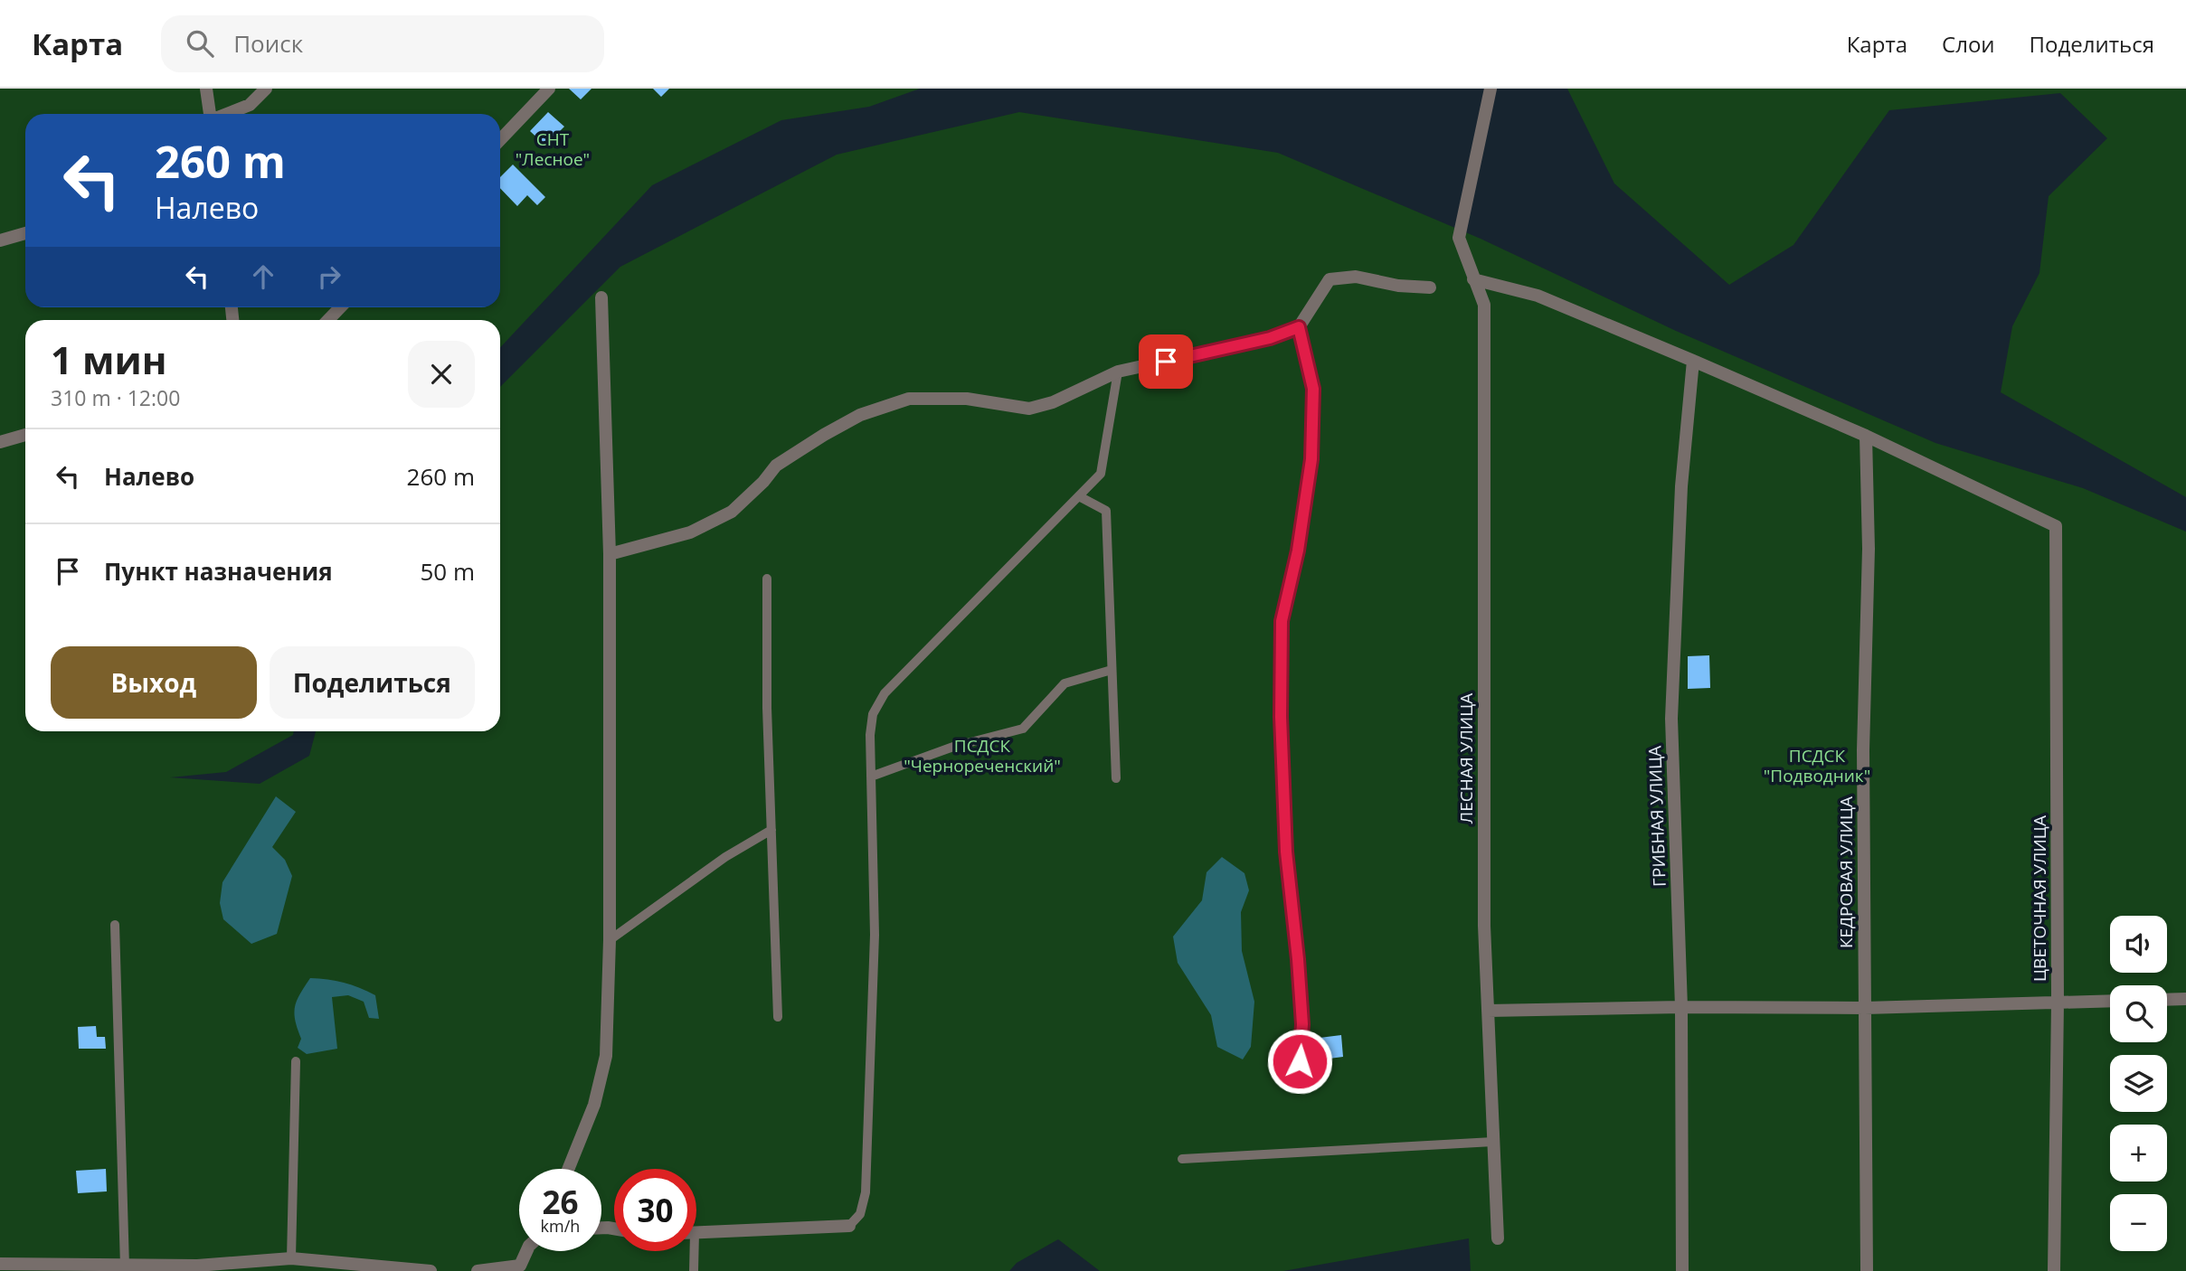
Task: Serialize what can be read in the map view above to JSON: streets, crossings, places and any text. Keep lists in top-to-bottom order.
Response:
{
  "streets": {
    "street": [
      "ЛЕСНАЯ УЛИЦА",
      "ГРИБНАЯ УЛИЦА",
      "КЕДРОВАЯ УЛИЦА",
      "ЦВЕТОЧНАЯ УЛИЦА"
    ]
  },
  "crossings": [
    ["КЕДРОВАЯ УЛИЦА", "ЦВЕТОЧНАЯ УЛИЦА"]
  ],
  "parks": ["СНТ \"Лесное\"", "ПСДСК \"Чернореченский\"", "ПСДСК \"Подводник\""],
  "page": {
    "header": "Карта",
    "search": "Поиск",
    "nav": ["Карта", "Слои", "Поделиться"],
    "turn": ["260 m", "Налево"],
    "heading": ["1 мин", "310 m · 12:00"],
    "list": [
      {
        "name": "Налево",
        "value": "260 m"
      },
      {
        "name": "Пункт назначения",
        "value": "50 m"
      }
    ],
    "buttons": ["Выход", "Поделиться"],
    "map_buttons": ["+", "−"],
    "speed": "26 km/h",
    "limit": "30"
  }
}
